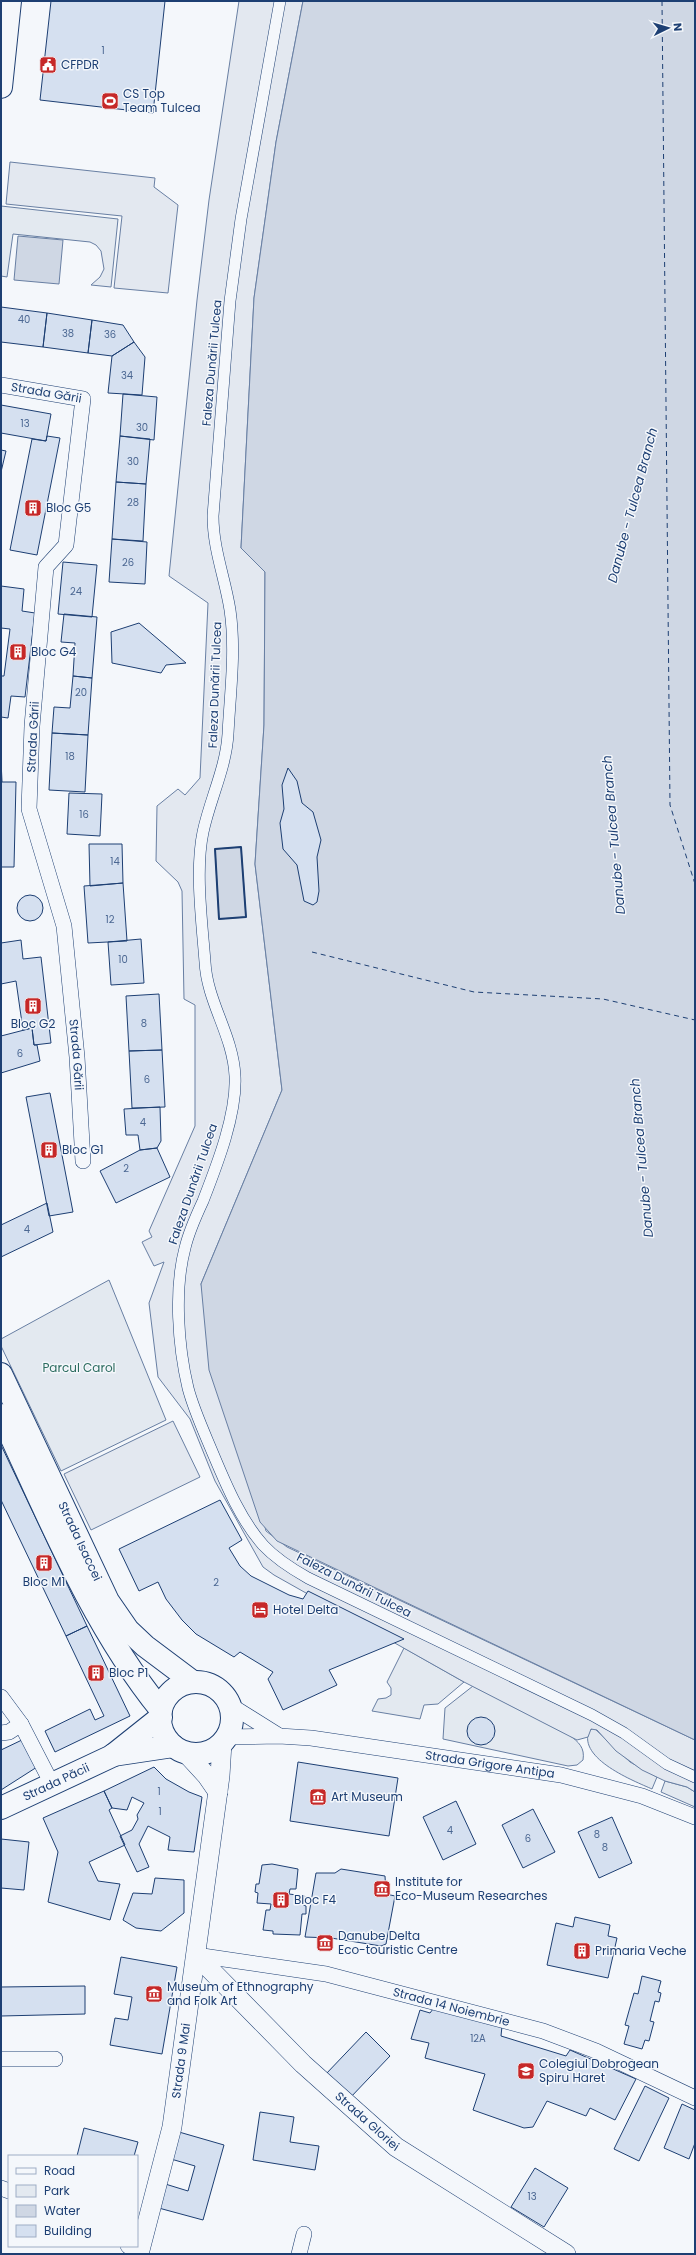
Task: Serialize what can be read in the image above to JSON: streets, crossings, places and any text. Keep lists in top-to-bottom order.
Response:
{
  "streets": {
    "main road": ["Strada Isaccei", "Strada Păcii"],
    "street": [
      "Faleza Dunării Tulcea",
      "Strada Gării",
      "Strada Grigore Antipa",
      "Strada 14 Noiembrie",
      "Strada 9 Mai",
      "Strada Gloriei"
    ]
  },
  "crossings": [
    ["Strada Isaccei", "Strada Grigore Antipa"],
    ["Strada Isaccei", "Strada Păcii"],
    ["Strada Isaccei", "Strada 9 Mai"],
    ["Strada Grigore Antipa", "Strada Păcii"],
    ["Strada Grigore Antipa", "Strada 9 Mai"],
    ["Strada Păcii", "Strada 9 Mai"],
    ["Strada 14 Noiembrie", "Strada 9 Mai"],
    ["Strada 14 Noiembrie", "Strada Gloriei"],
    ["Strada 9 Mai", "Strada Gloriei"]
  ],
  "water": ["Danube - Tulcea Branch"],
  "parks": ["Parcul Carol"],
  "places": {
    "public building": ["CFPDR"],
    "sports": ["CS Top Team Tulcea"],
    "building": [
      "Bloc G5",
      "Bloc G4",
      "Bloc G2",
      "Bloc G1",
      "Bloc M1",
      "Bloc P1",
      "Bloc F4",
      "Primaria Veche"
    ],
    "hotel": ["Hotel Delta"],
    "museum": [
      "Art Museum",
      "Institute for Eco-Museum Researches",
      "Danube Delta Eco-touristic Centre",
      "Museum of Ethnography and Folk Art"
    ],
    "school or university": ["Colegiul Dobrogean Spiru Haret"]
  },
  "house_numbers": [
    "1",
    "40",
    "38",
    "36",
    "34",
    "13",
    "30",
    "30",
    "28",
    "26",
    "24",
    "20",
    "18",
    "16",
    "14",
    "12",
    "10",
    "8",
    "6",
    "6",
    "4",
    "2",
    "4",
    "2",
    "1",
    "1",
    "4",
    "8",
    "6",
    "8",
    "12A",
    "13"
  ],
  "legend": [
    "Road",
    "Park",
    "Water",
    "Building"
  ],
  "north": "right"
}
